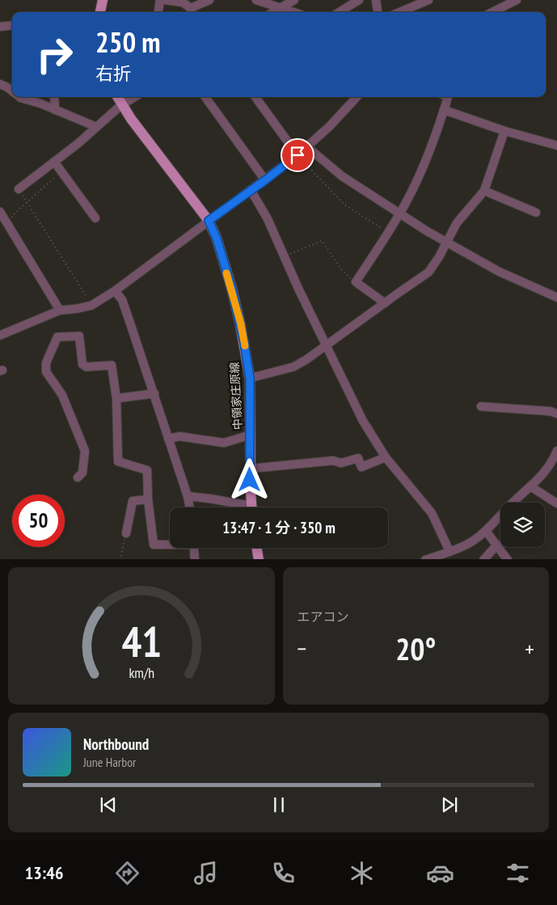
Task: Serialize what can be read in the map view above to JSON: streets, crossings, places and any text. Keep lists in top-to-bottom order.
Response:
{
  "streets": {
    "main road": ["中領家庄原線"]
  },
  "page": {
    "turn": ["250 m", "右折"],
    "limit": "50",
    "trip": "13:47 · 1 分 · 350 m",
    "tile": "エアコン",
    "heat": ["−", "20°", "+"],
    "song": ["Northbound", "June Harbor"],
    "tabs": "13:46",
    "gauge": ["41", "km/h"]
  }
}
